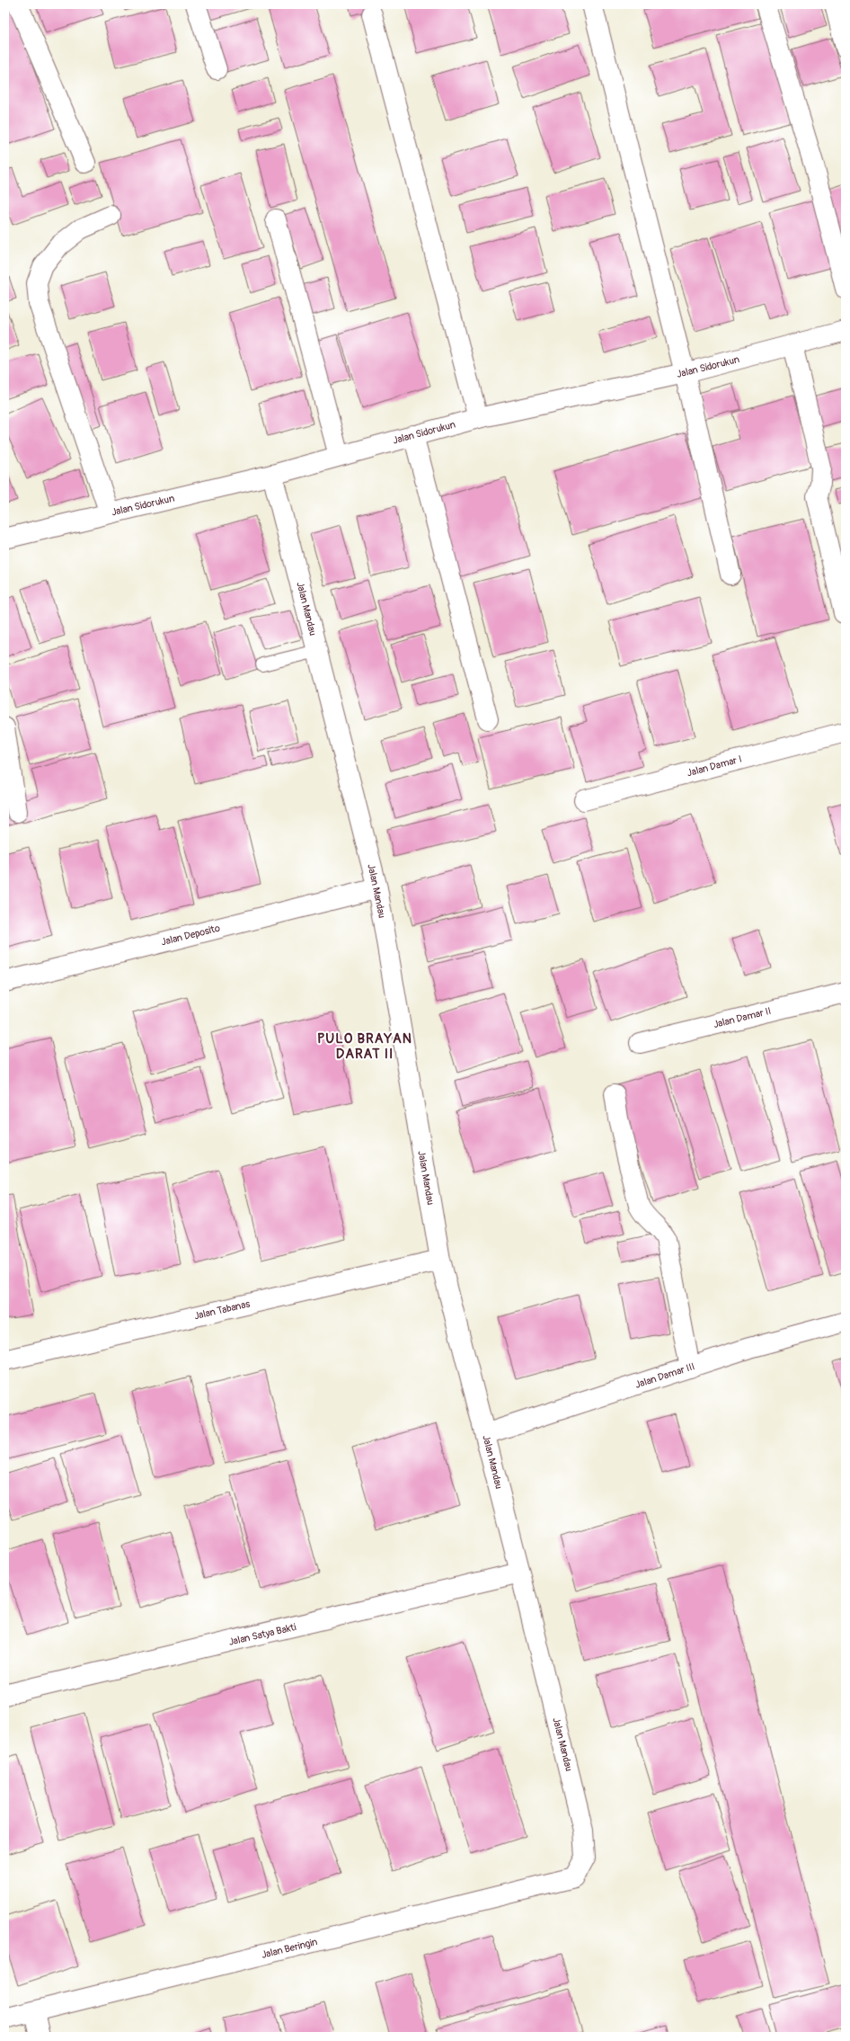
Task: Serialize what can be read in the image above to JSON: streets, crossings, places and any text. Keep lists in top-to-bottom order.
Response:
{
  "streets": {
    "street": [
      "Jalan Sidorukun",
      "Jalan Mandau",
      "Jalan Damar I",
      "Jalan Deposito",
      "Jalan Damar II",
      "Jalan Tabanas",
      "Jalan Damar III",
      "Jalan Satya Bakti",
      "Jalan Beringin"
    ]
  },
  "crossings": [
    ["Jalan Sidorukun", "Jalan Mandau"],
    ["Jalan Mandau", "Jalan Deposito"],
    ["Jalan Mandau", "Jalan Tabanas"],
    ["Jalan Mandau", "Jalan Damar III"],
    ["Jalan Mandau", "Jalan Satya Bakti"],
    ["Jalan Mandau", "Jalan Beringin"]
  ],
  "districts": ["PULO BRAYAN DARAT II"]
}
